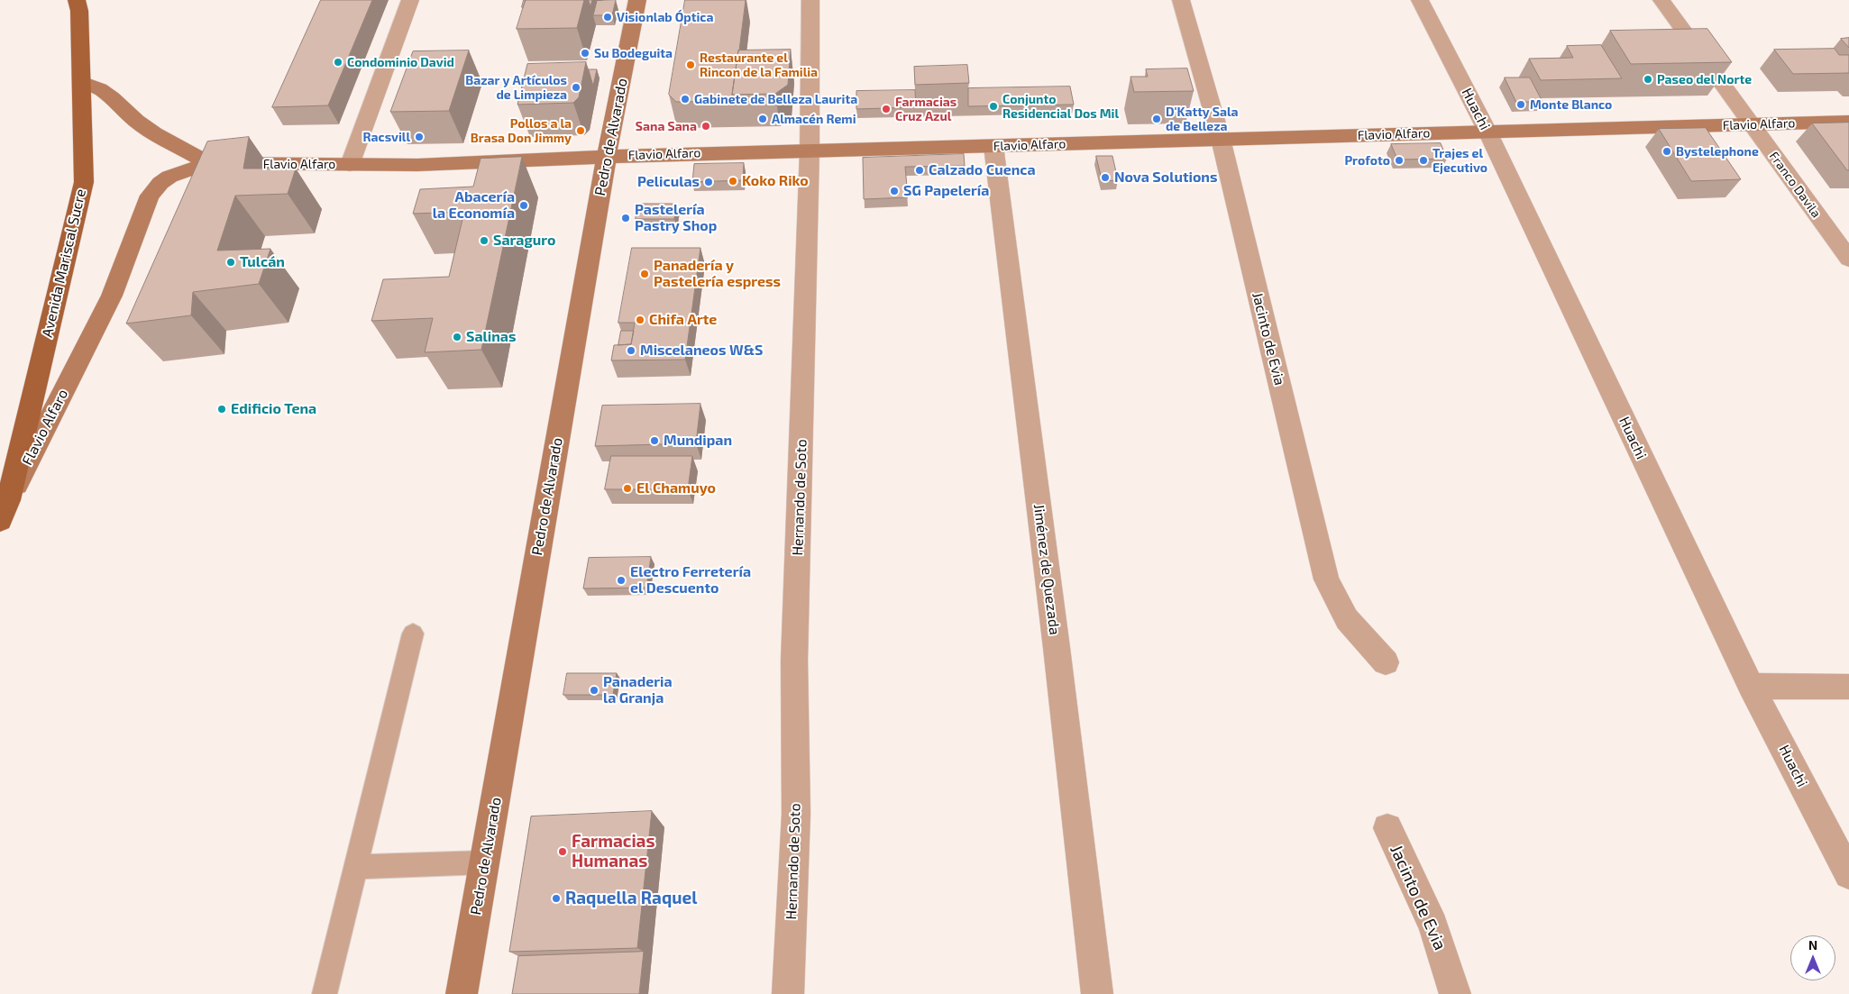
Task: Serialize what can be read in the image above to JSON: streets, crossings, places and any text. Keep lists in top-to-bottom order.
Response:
{
  "streets": {
    "main road": ["Avenida Mariscal Sucre"],
    "street": [
      "Huachi",
      "Flavio Alfaro",
      "Pedro de Alvarado",
      "Franco Davila",
      "Jacinto de Evia",
      "Hernando de Soto",
      "Jiménez de Quezada"
    ]
  },
  "crossings": [
    ["Huachi", "Flavio Alfaro"],
    ["Flavio Alfaro", "Pedro de Alvarado"],
    ["Flavio Alfaro", "Franco Davila"],
    ["Flavio Alfaro", "Avenida Mariscal Sucre"],
    ["Flavio Alfaro", "Jacinto de Evia"],
    ["Flavio Alfaro", "Hernando de Soto"],
    ["Flavio Alfaro", "Jiménez de Quezada"]
  ],
  "places": [
    "Visionlab Óptica",
    "Su Bodeguita",
    "Condominio David",
    "Restaurante el Rincon de la Familia",
    "Paseo del Norte",
    "Bazar y Artículos de Limpieza",
    "Gabinete de Belleza Laurita",
    "Monte Blanco",
    "Conjunto Residencial Dos Mil",
    "Farmacias Cruz Azul",
    "Almacén Remi",
    "D'Katty Sala de Belleza",
    "Sana Sana",
    "Pollos a la Brasa Don Jimmy",
    "Racsvill",
    "Bystelephone",
    "Profoto",
    "Trajes el Ejecutivo",
    "Calzado Cuenca",
    "Nova Solutions",
    "Koko Riko",
    "Peliculas",
    "SG Papelería",
    "Abacería la Economía",
    "Pastelería Pastry Shop",
    "Saraguro",
    "Tulcán",
    "Panadería y Pastelería espress",
    "Chifa Arte",
    "Salinas",
    "Miscelaneos W&S",
    "Edificio Tena",
    "Mundipan",
    "El Chamuyo",
    "Electro Ferretería el Descuento",
    "Panaderia la Granja",
    "Farmacias Humanas",
    "Raquella Raquel"
  ],
  "north": "top"
}
